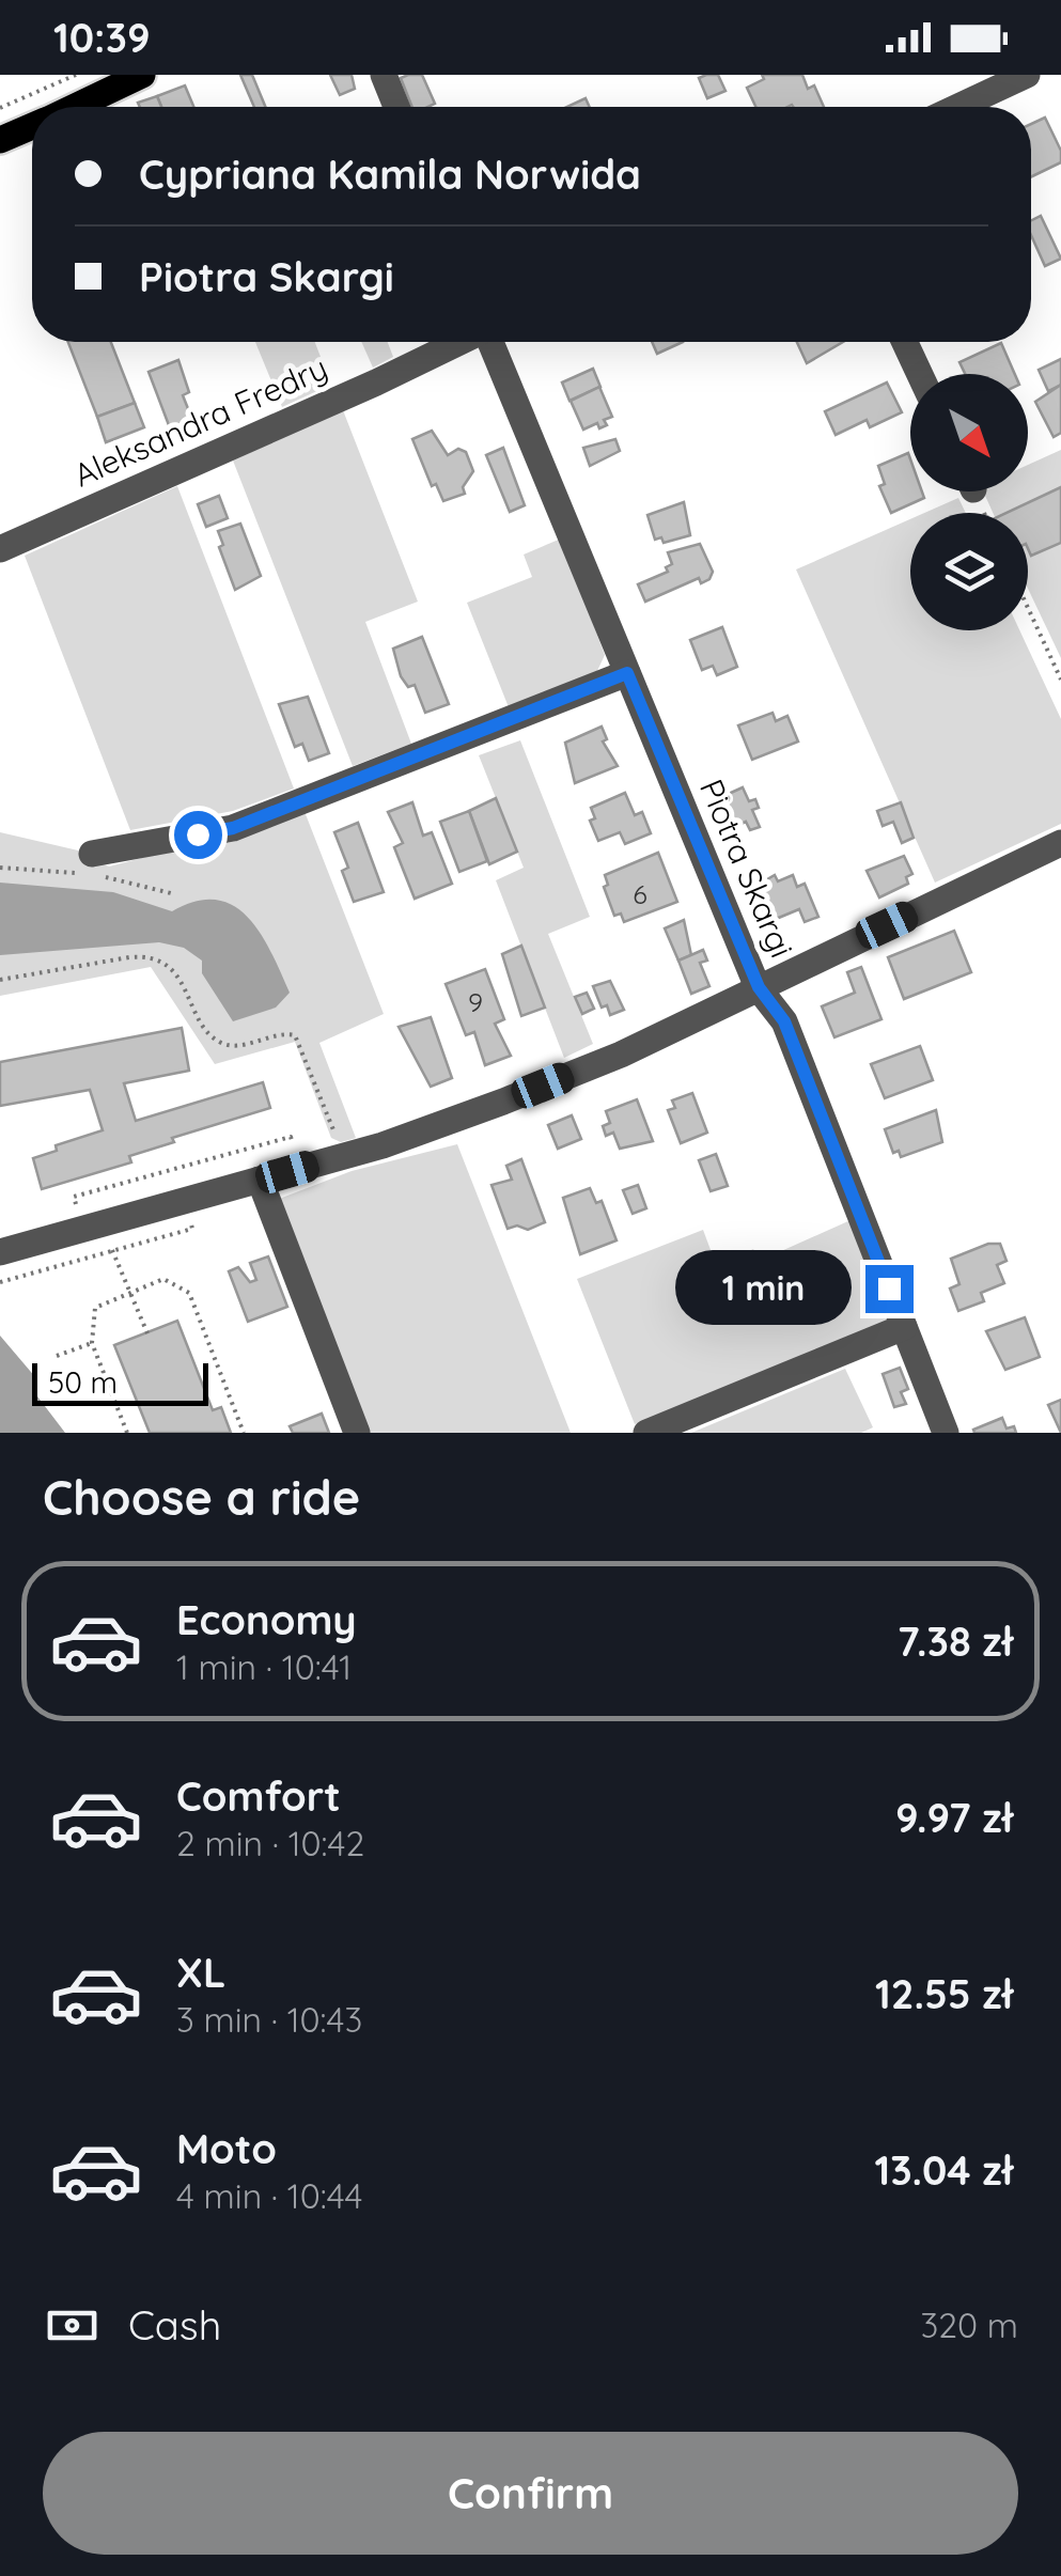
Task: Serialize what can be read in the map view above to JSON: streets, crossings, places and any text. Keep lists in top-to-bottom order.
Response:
{
  "streets": {
    "street": ["Aleksandra Fredry", "Piotra Skargi"]
  },
  "house_numbers": ["6", "9"],
  "scale_bar": "50 m",
  "north": "bottom right",
  "page": {
    "status": "10:39",
    "banner": ["Cypriana Kamila Norwida", "Piotra Skargi"],
    "bubble": "1 min",
    "scale": "50 m",
    "heading": "Choose a ride",
    "list": [
      {
        "name": "Economy",
        "note": "1 min · 10:41",
        "value": "7.38 zł"
      },
      {
        "name": "Comfort",
        "note": "2 min · 10:42",
        "value": "9.97 zł"
      },
      {
        "name": "XL",
        "note": "3 min · 10:43",
        "value": "12.55 zł"
      },
      {
        "name": "Moto",
        "note": "4 min · 10:44",
        "value": "13.04 zł"
      }
    ],
    "pay": ["Cash", "320 m"],
    "buttons": "Confirm"
  }
}
